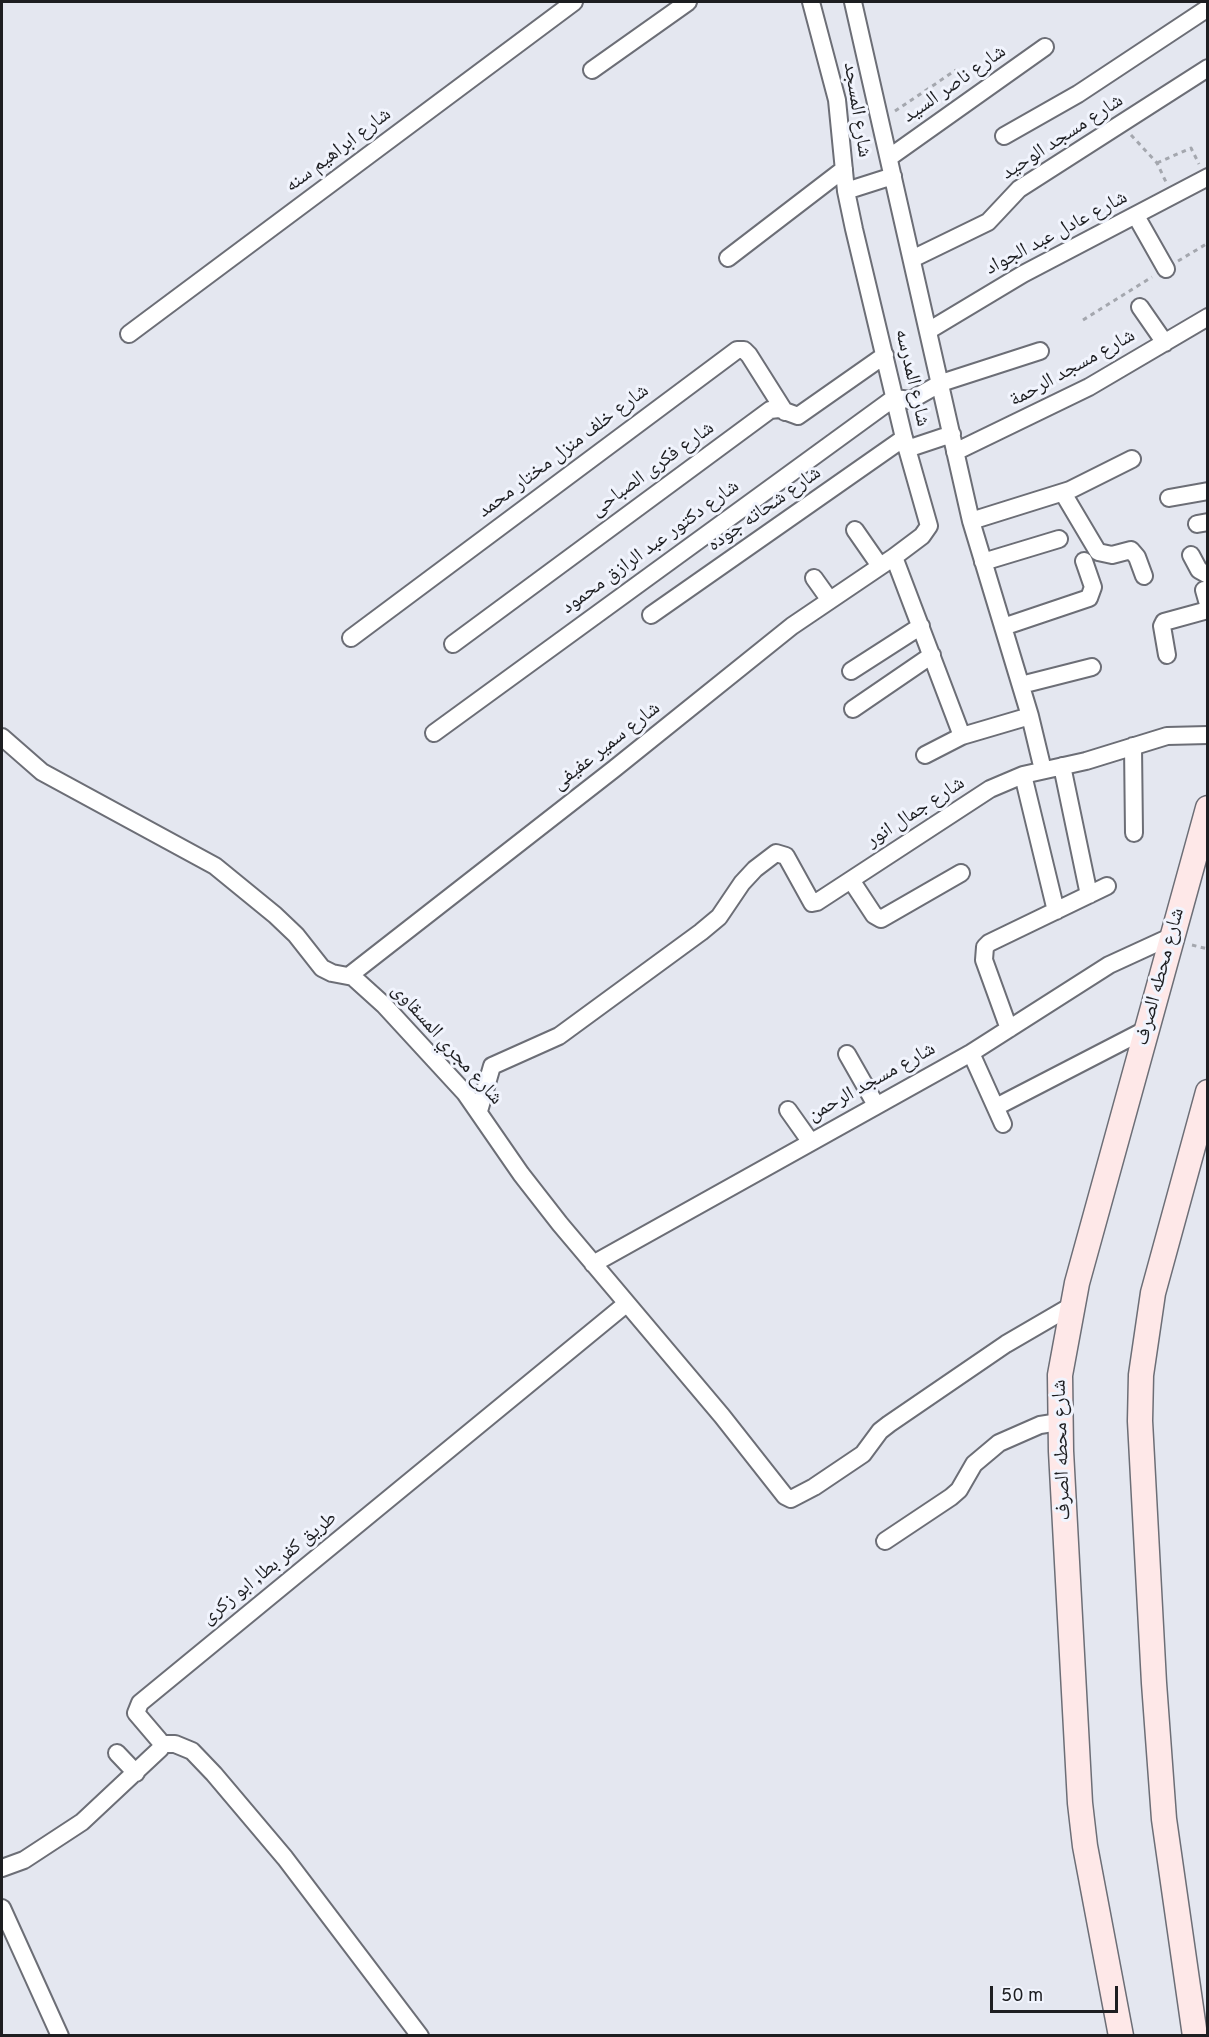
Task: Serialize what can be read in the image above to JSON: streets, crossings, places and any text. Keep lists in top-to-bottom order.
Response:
{
  "streets": {
    "street": [
      "شارع ناصر السيد",
      "شارع المسجد",
      "شارع مسجد الوحيد",
      "شارع ابراهيم سنه",
      "شارع عادل عبد الجواد",
      "شارع مسجد الرحمة",
      "شارع المدرسه",
      "شارع خلف منزل مختار محمد",
      "شارع فكرى الصباحى",
      "شارع شحاته جوده",
      "شارع دكتور عبد الرازق محمود",
      "شارع سمير عفيفى",
      "شارع جمال انور",
      "شارع محطه الصرف",
      "شارع مجري المسقاوى",
      "شارع مسجد الرحمن",
      "طريق كفر بطا, ابو زكرى"
    ]
  },
  "crossings": [
    ["شارع المسجد", "شارع المدرسه"],
    ["شارع المدرسه", "شارع فكرى الصباحى"],
    ["شارع المدرسه", "شارع شحاته جوده"],
    ["شارع المدرسه", "شارع دكتور عبد الرازق محمود"],
    ["شارع المدرسه", "شارع سمير عفيفى"],
    ["شارع خلف منزل مختار محمد", "شارع فكرى الصباحى"],
    ["شارع سمير عفيفى", "شارع مجري المسقاوى"],
    ["شارع جمال انور", "شارع مجري المسقاوى"],
    ["شارع محطه الصرف", "شارع مجري المسقاوى"],
    ["شارع محطه الصرف", "شارع مسجد الرحمن"],
    ["شارع مجري المسقاوى", "شارع مسجد الرحمن"],
    ["شارع مجري المسقاوى", "طريق كفر بطا, ابو زكرى"]
  ],
  "scale_bar": "50 m"
}
